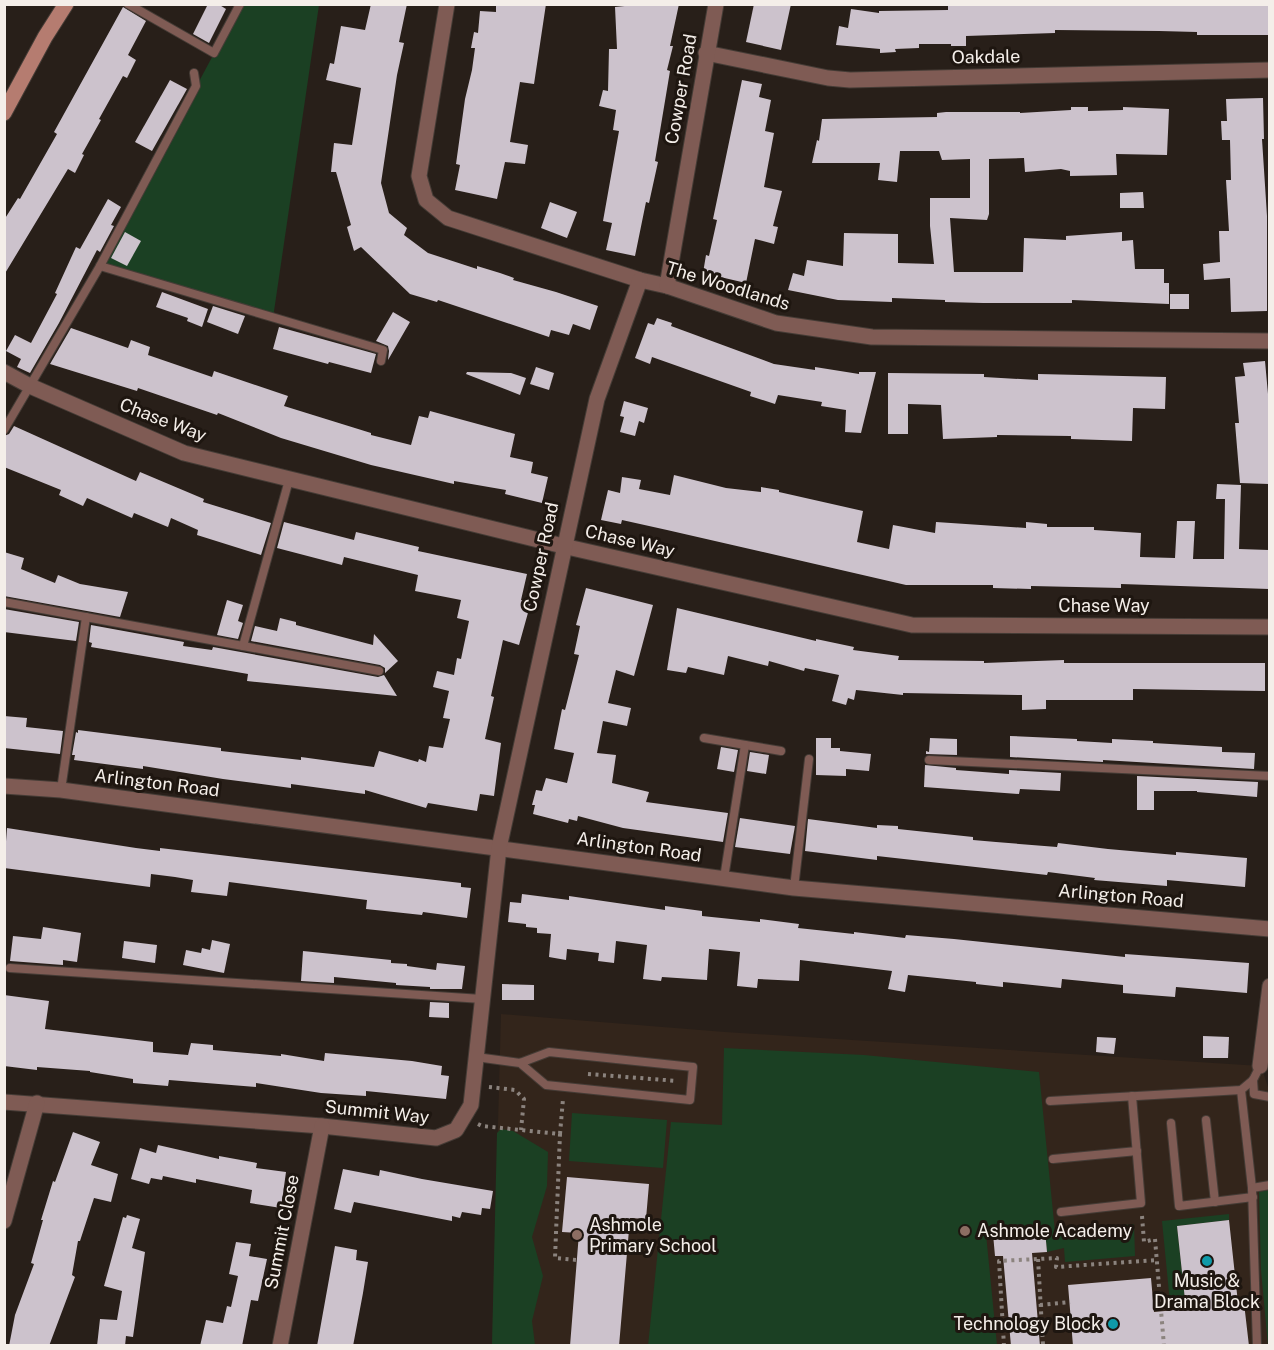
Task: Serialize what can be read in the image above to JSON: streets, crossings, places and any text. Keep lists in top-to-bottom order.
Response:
{
  "streets": {
    "street": [
      "Oakdale",
      "Cowper Road",
      "The Woodlands",
      "Chase Way",
      "Arlington Road",
      "Summit Way",
      "Summit Close"
    ]
  },
  "crossings": [
    ["Oakdale", "Cowper Road"],
    ["Cowper Road", "The Woodlands"],
    ["Cowper Road", "Chase Way"],
    ["Cowper Road", "Arlington Road"],
    ["Summit Way", "Summit Close"]
  ],
  "places": [
    "Ashmole Academy",
    "Ashmole Primary School",
    "Music & Drama Block",
    "Technology Block"
  ]
}
